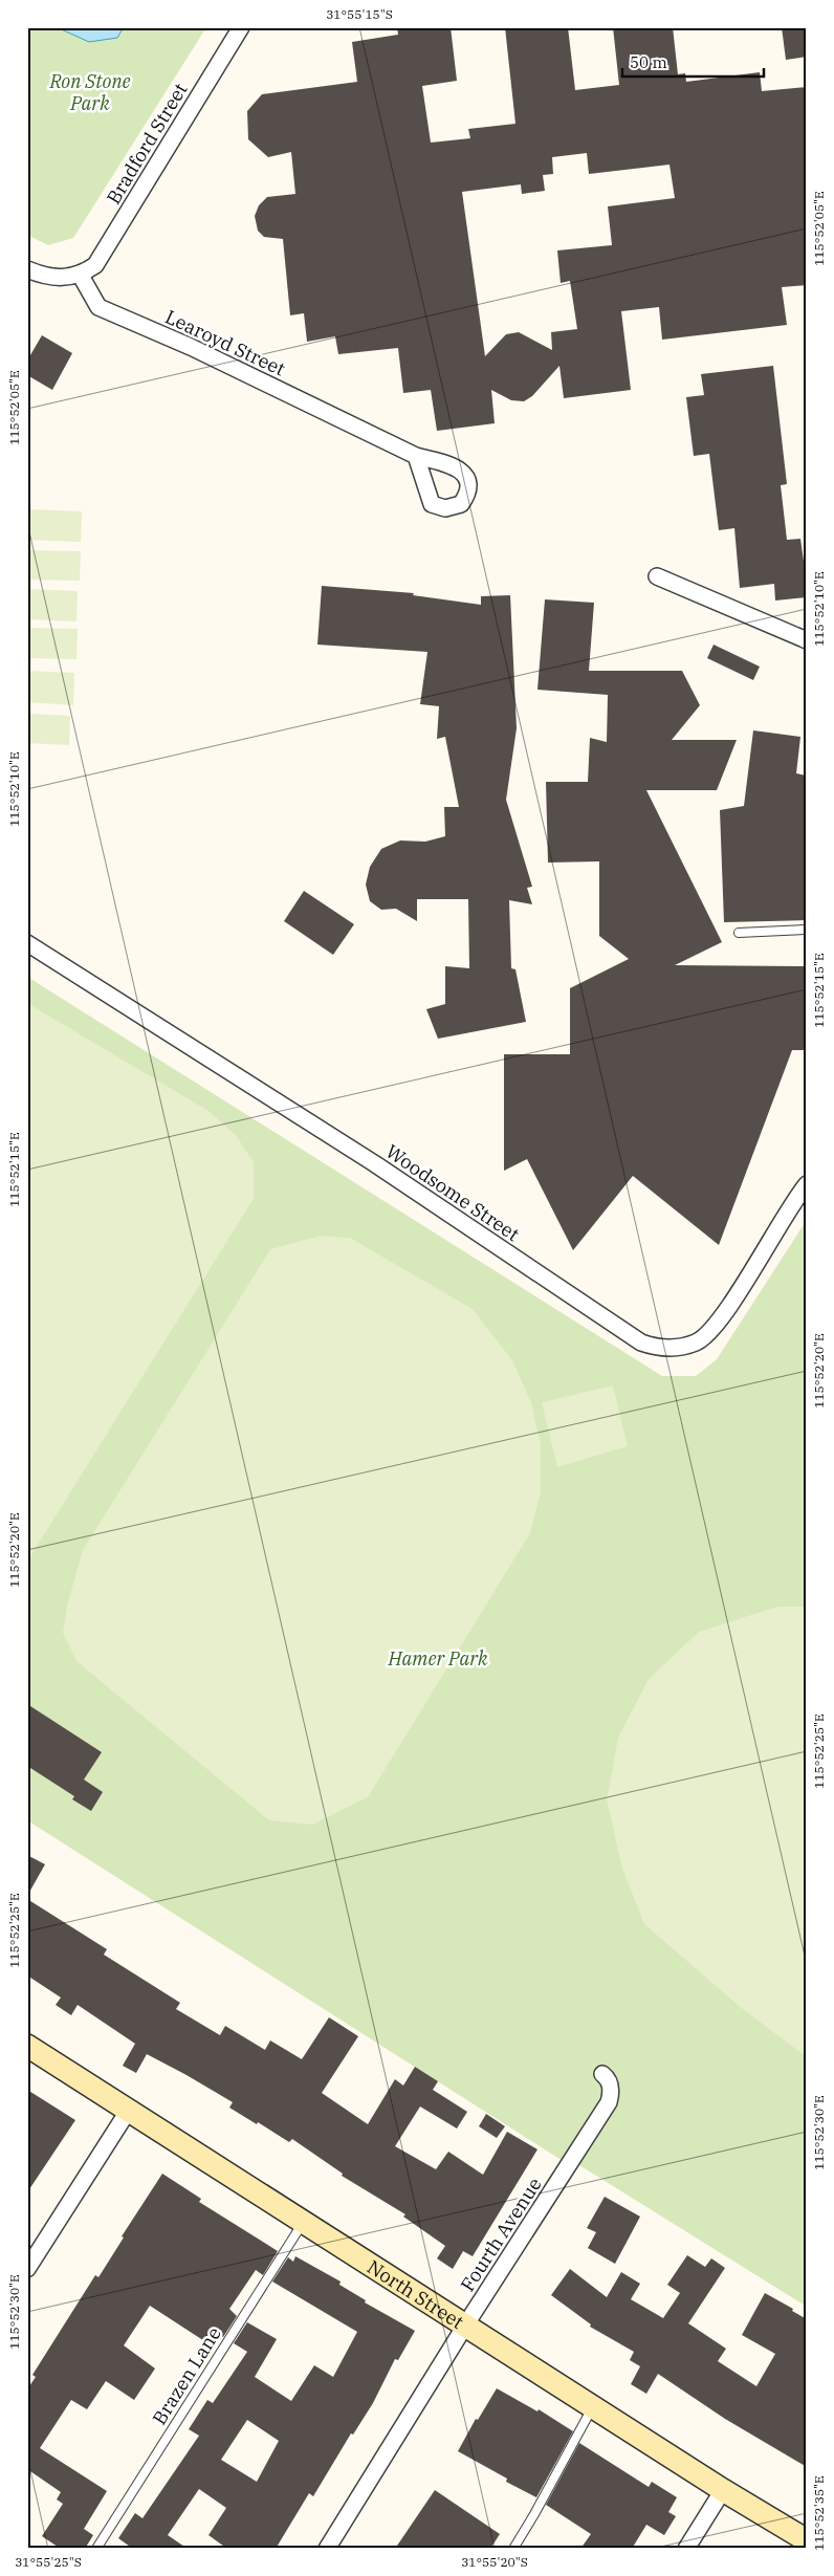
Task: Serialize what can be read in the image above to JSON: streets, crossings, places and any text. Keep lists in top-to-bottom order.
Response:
{
  "streets": {
    "main road": ["North Street"],
    "street": [
      "Bradford Street",
      "Learoyd Street",
      "Woodsome Street",
      "Fourth Avenue"
    ],
    "lane": ["Brazen Lane"]
  },
  "crossings": [
    ["Bradford Street", "Learoyd Street"],
    ["Fourth Avenue", "North Street"],
    ["North Street", "Brazen Lane"]
  ],
  "parks": ["Ron Stone Park", "Hamer Park"],
  "scale_bar": "50 m",
  "coordinates": [
    "31°55'15\"S",
    "115°52'05\"E",
    "115°52'10\"E",
    "115°52'15\"E",
    "115°52'20\"E",
    "115°52'25\"E",
    "115°52'30\"E",
    "115°52'35\"E",
    "31°55'25\"S",
    "31°55'20\"S"
  ]
}
